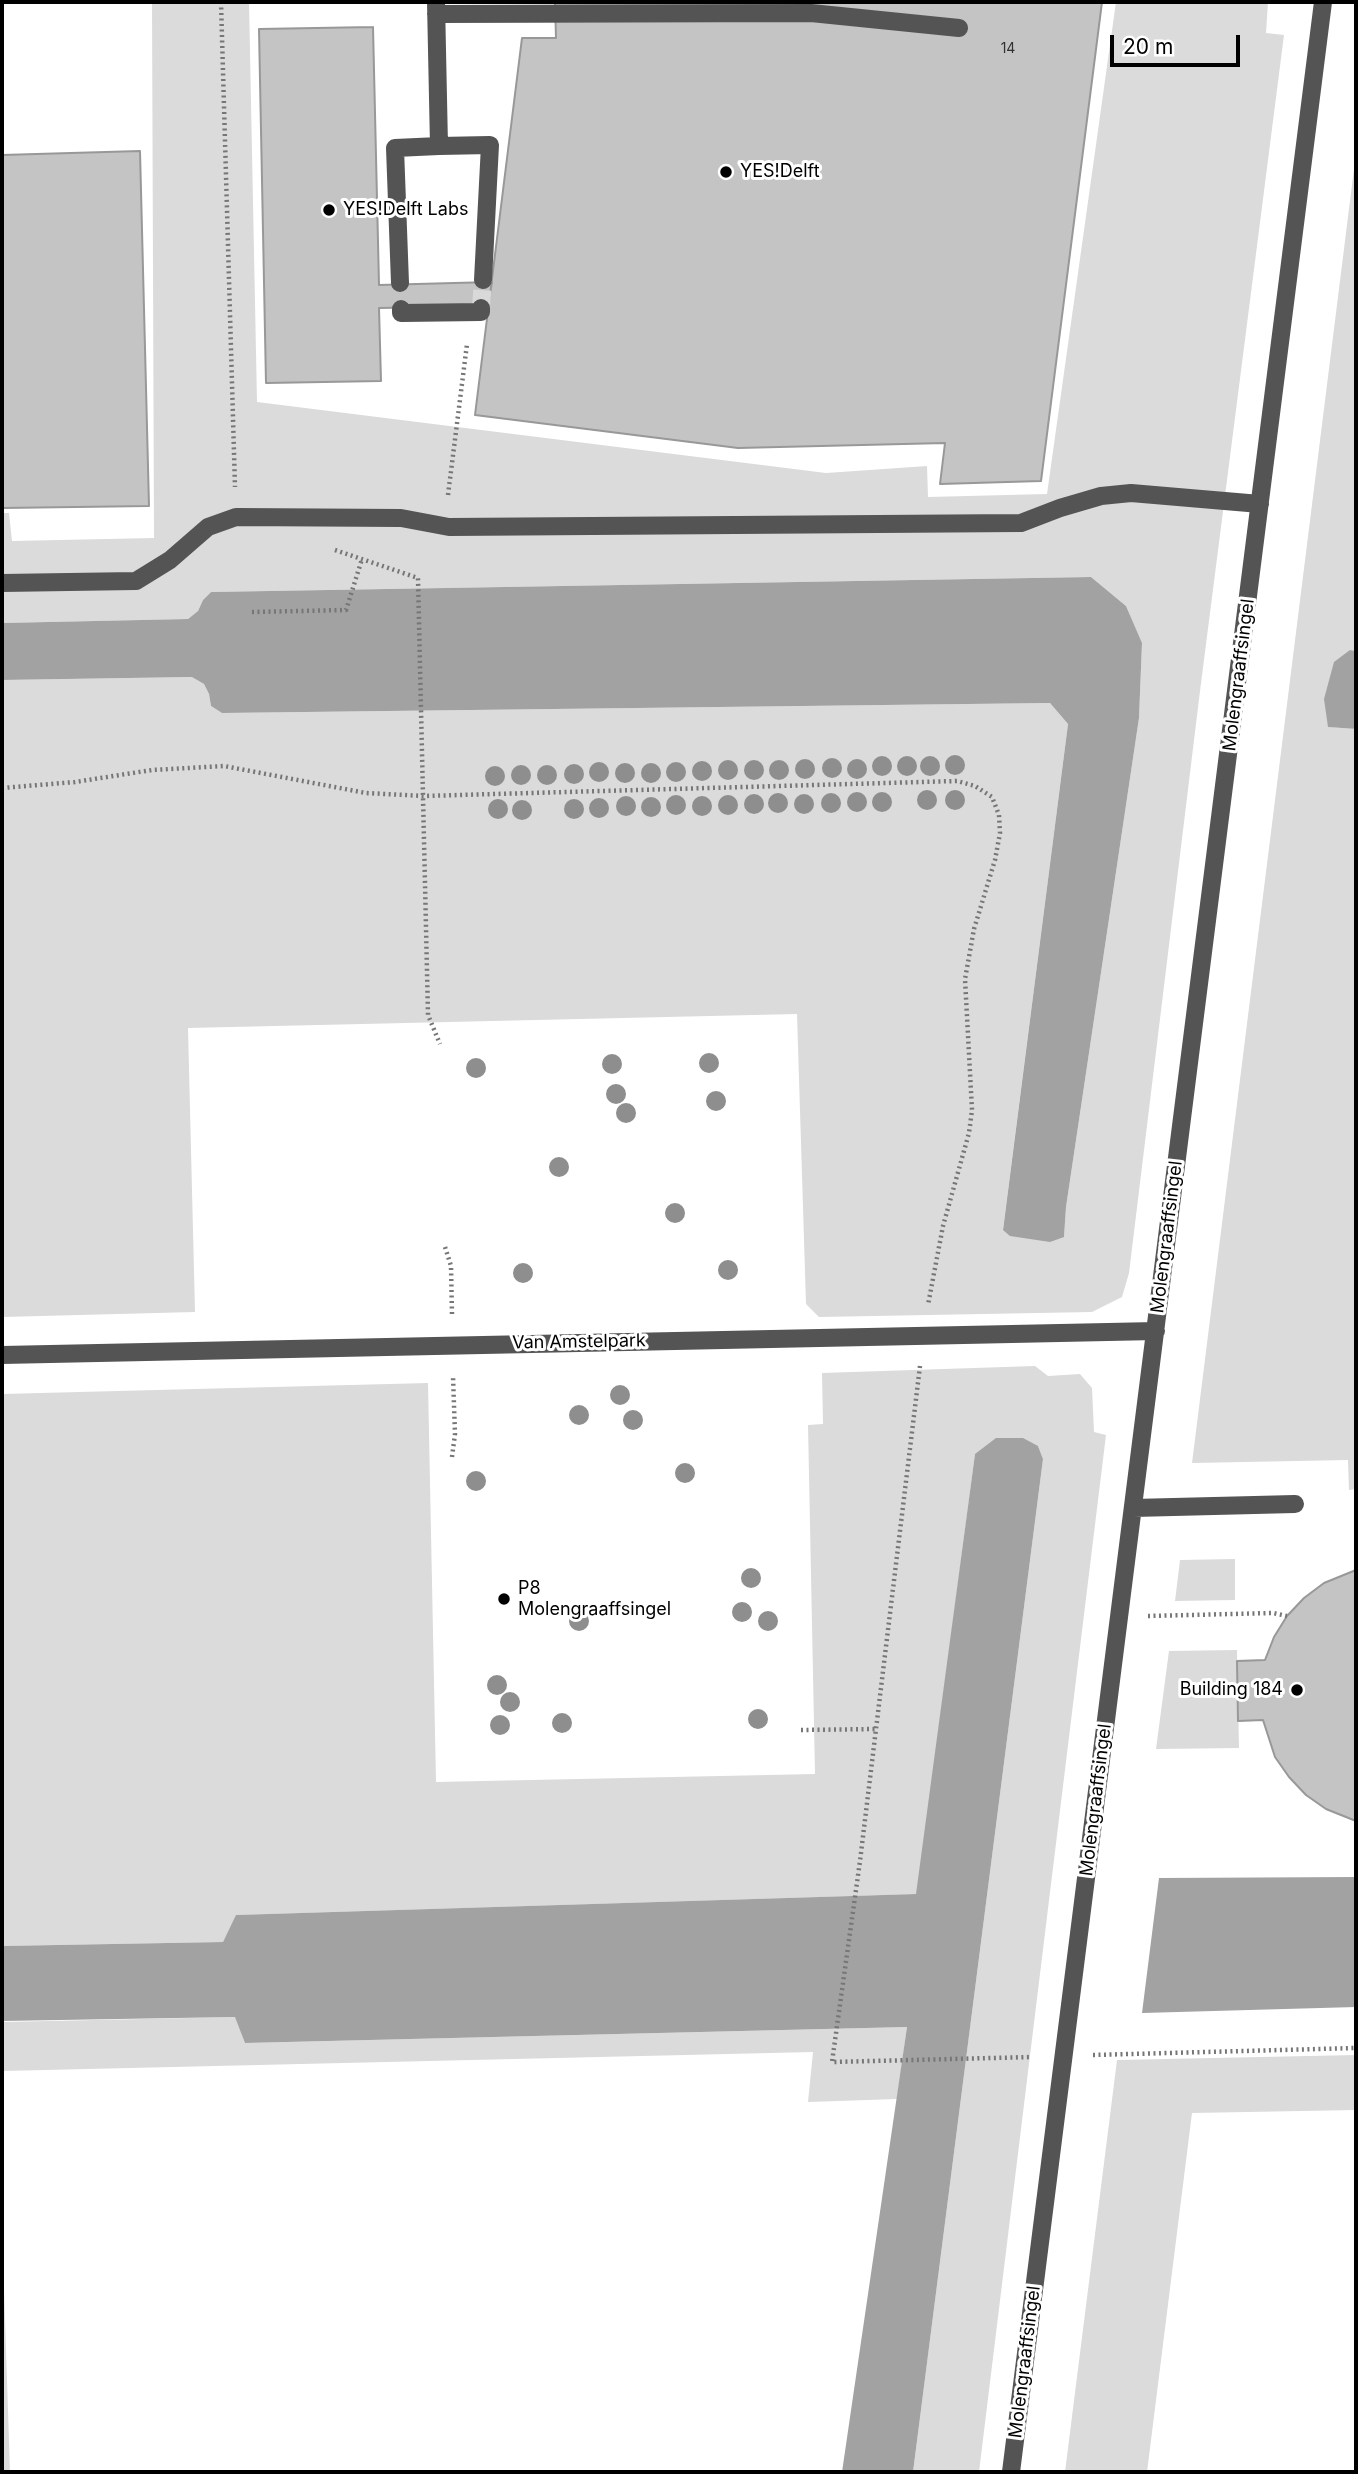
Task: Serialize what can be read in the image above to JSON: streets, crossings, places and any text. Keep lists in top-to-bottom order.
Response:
{
  "streets": {
    "street": ["Molengraaffsingel", "Van Amstelpark"]
  },
  "crossings": [
    ["Molengraaffsingel", "Van Amstelpark"]
  ],
  "places": [
    "YES!Delft",
    "YES!Delft Labs",
    "P8 Molengraaffsingel",
    "Building 184"
  ],
  "house_numbers": ["14"],
  "scale_bar": "20 m"
}
